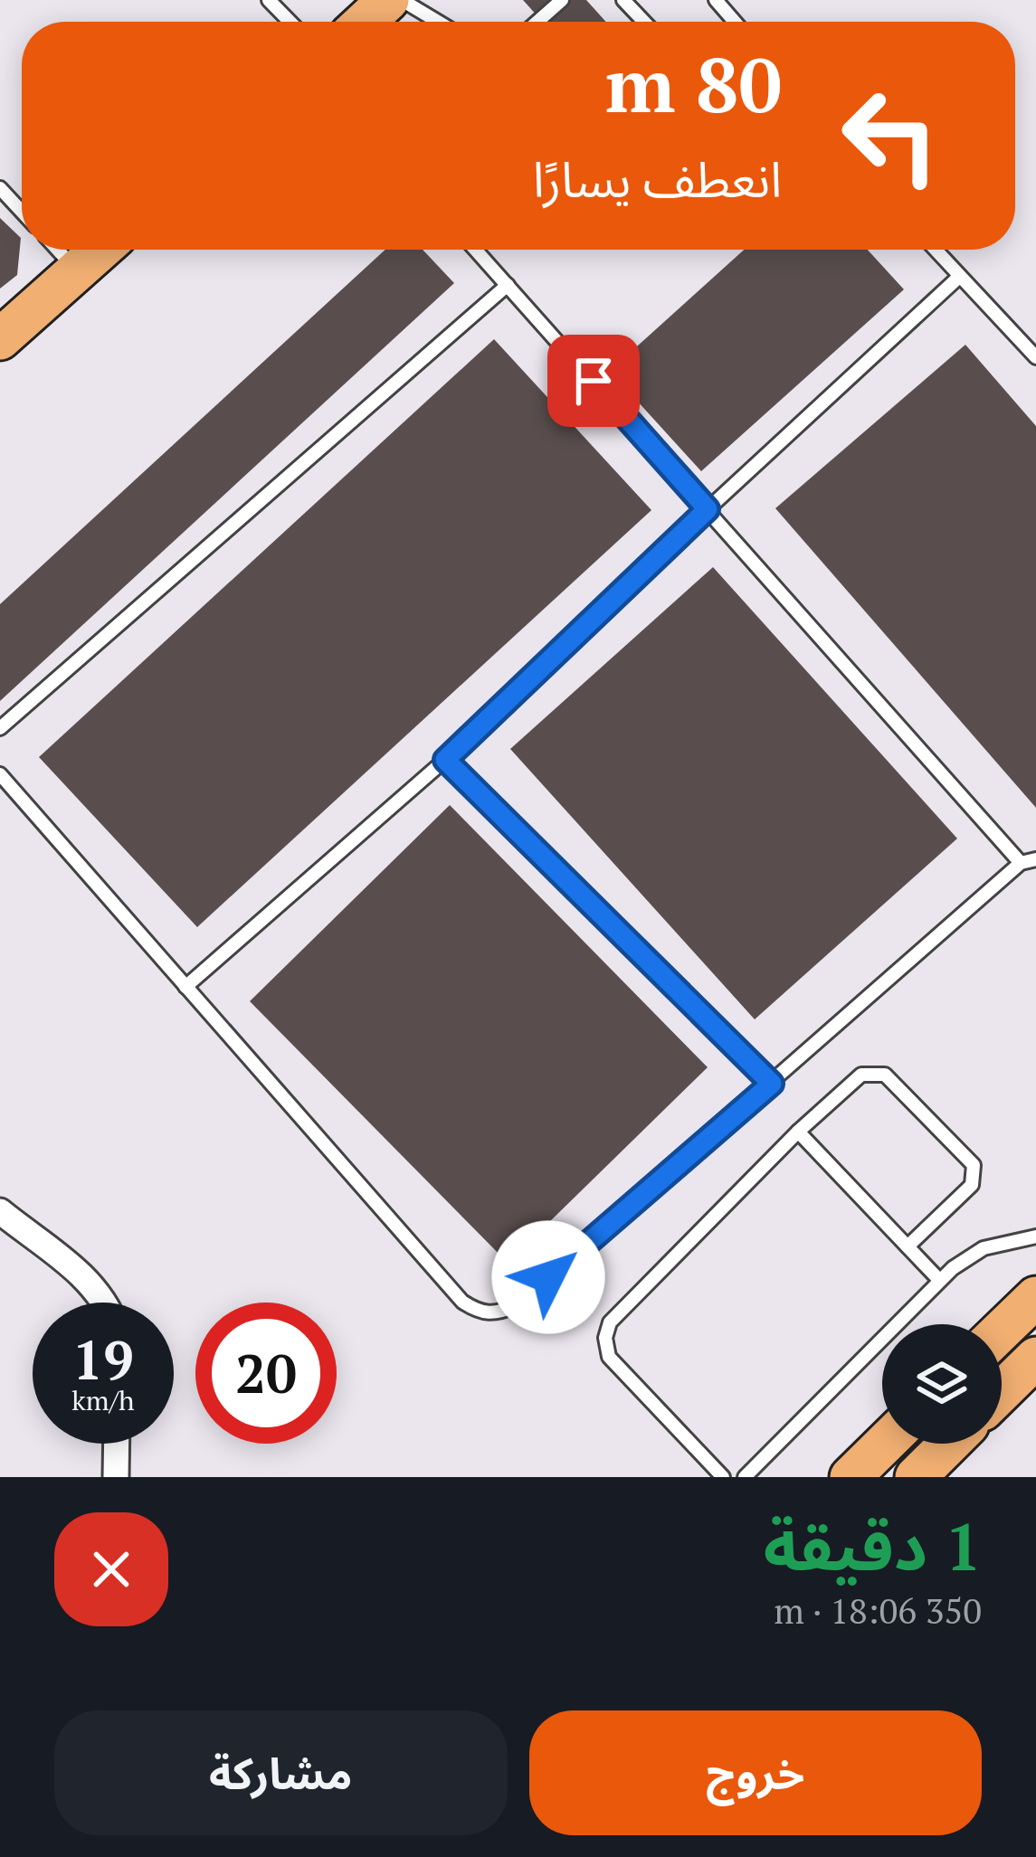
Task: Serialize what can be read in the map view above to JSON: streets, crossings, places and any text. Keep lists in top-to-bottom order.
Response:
{
  "page": {
    "turn": ["80 m", "انعطف يسارًا"],
    "speed": "19 km/h",
    "limit": "20",
    "heading": ["1 دقيقة", "350 m · 18:06"],
    "buttons": ["خروج", "مشاركة"]
  }
}
